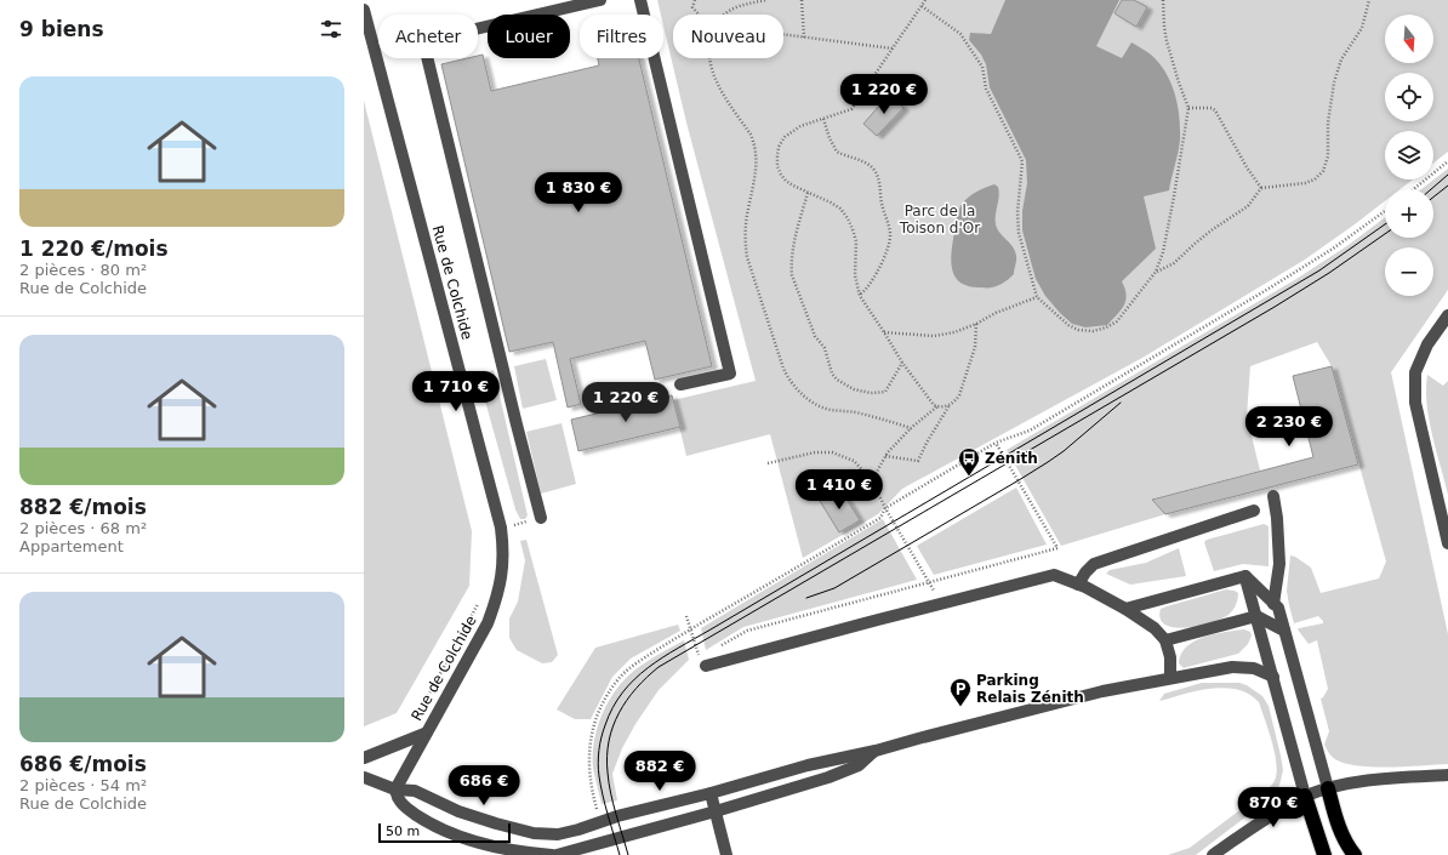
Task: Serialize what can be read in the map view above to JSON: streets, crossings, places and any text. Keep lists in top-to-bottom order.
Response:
{
  "streets": {
    "street": ["Rue de Colchide"]
  },
  "parks": ["Parc de la Toison d'Or"],
  "places": {
    "bus stop": ["Zénith"],
    "parking": ["Parking Relais Zénith"]
  },
  "scale_bar": "50 m",
  "north": "bottom",
  "page": {
    "heading": "9 biens",
    "map_buttons": ["+", "−"],
    "chip": [
      "Acheter",
      "Louer",
      "Filtres",
      "Nouveau"
    ],
    "list": [
      {
        "name": "1 220 €/mois",
        "note": "2 pièces · 80 m² · Rue de Colchide"
      },
      {
        "name": "882 €/mois",
        "note": "2 pièces · 68 m² · Appartement"
      },
      {
        "name": "686 €/mois",
        "note": "2 pièces · 54 m² · Rue de Colchide"
      }
    ],
    "price": [
      "1 220 €",
      "1 830 €",
      "1 710 €",
      "1 220 €",
      "2 230 €",
      "1 410 €",
      "882 €",
      "686 €",
      "870 €"
    ],
    "scale": "50 m"
  }
}
